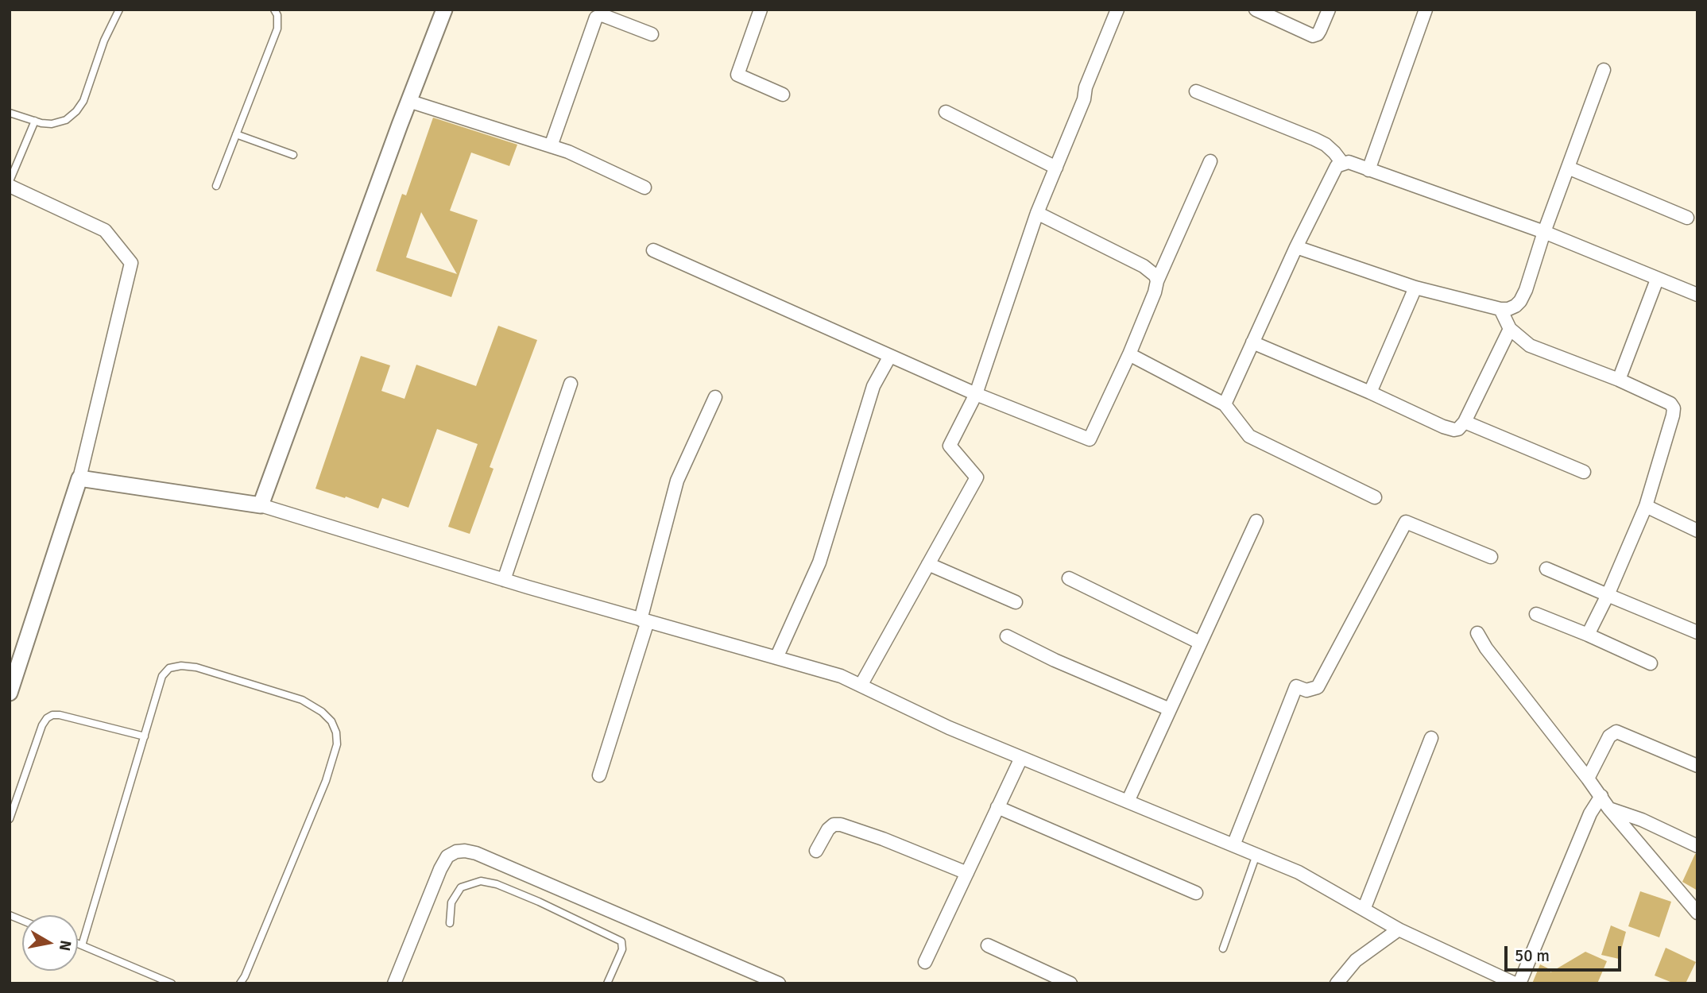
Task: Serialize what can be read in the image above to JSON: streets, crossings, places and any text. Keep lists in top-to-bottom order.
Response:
{
  "scale_bar": "50 m",
  "north": "right"
}
